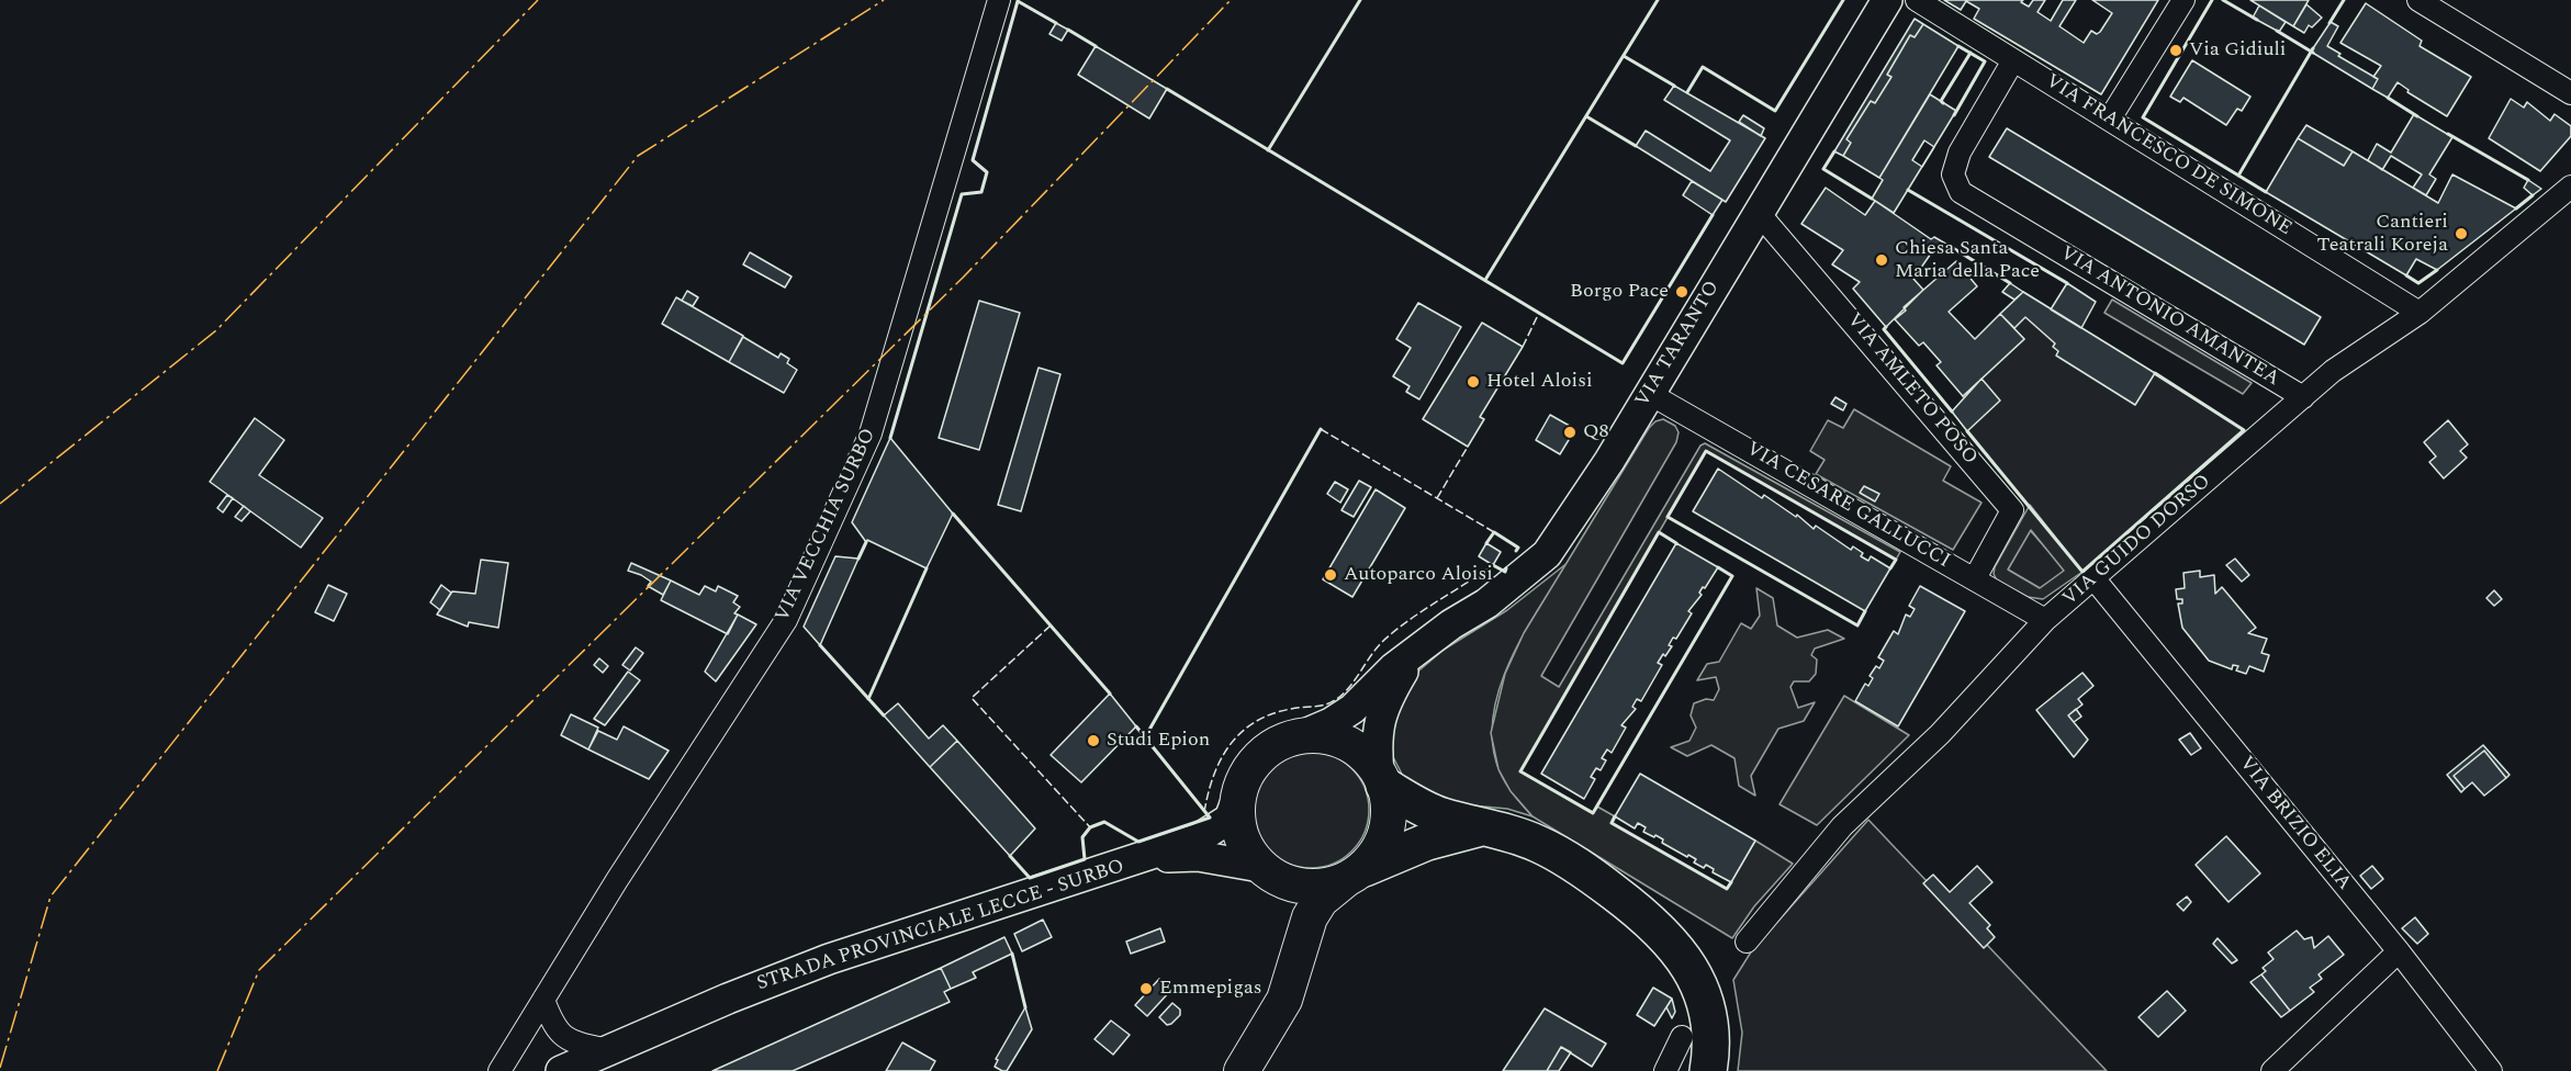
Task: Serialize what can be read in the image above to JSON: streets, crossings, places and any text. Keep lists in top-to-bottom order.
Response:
{
  "streets": {
    "main road": ["VIA TARANTO", "STRADA PROVINCIALE LECCE - SURBO"],
    "street": [
      "VIA FRANCESCO DE SIMONE",
      "VIA ANTONIO AMANTEA",
      "VIA AMLETO POSO",
      "VIA CESARE GALLUCCI",
      "VIA VECCHIA SURBO",
      "VIA GUIDO DORSO",
      "VIA BRIZIO ELIA"
    ]
  },
  "crossings": [
    ["VIA FRANCESCO DE SIMONE", "VIA ANTONIO AMANTEA"],
    ["VIA FRANCESCO DE SIMONE", "VIA GUIDO DORSO"],
    ["VIA ANTONIO AMANTEA", "VIA GUIDO DORSO"],
    ["VIA TARANTO", "VIA AMLETO POSO"],
    ["VIA TARANTO", "VIA CESARE GALLUCCI"],
    ["VIA TARANTO", "STRADA PROVINCIALE LECCE - SURBO"],
    ["VIA AMLETO POSO", "VIA CESARE GALLUCCI"],
    ["VIA CESARE GALLUCCI", "VIA GUIDO DORSO"],
    ["VIA GUIDO DORSO", "VIA BRIZIO ELIA"]
  ],
  "places": [
    "Via Gidiuli",
    "Cantieri Teatrali Koreja",
    "Chiesa Santa Maria della Pace",
    "Borgo Pace",
    "Hotel Aloisi",
    "Q8",
    "Autoparco Aloisi",
    "Studi Epion",
    "Emmepigas"
  ]
}
